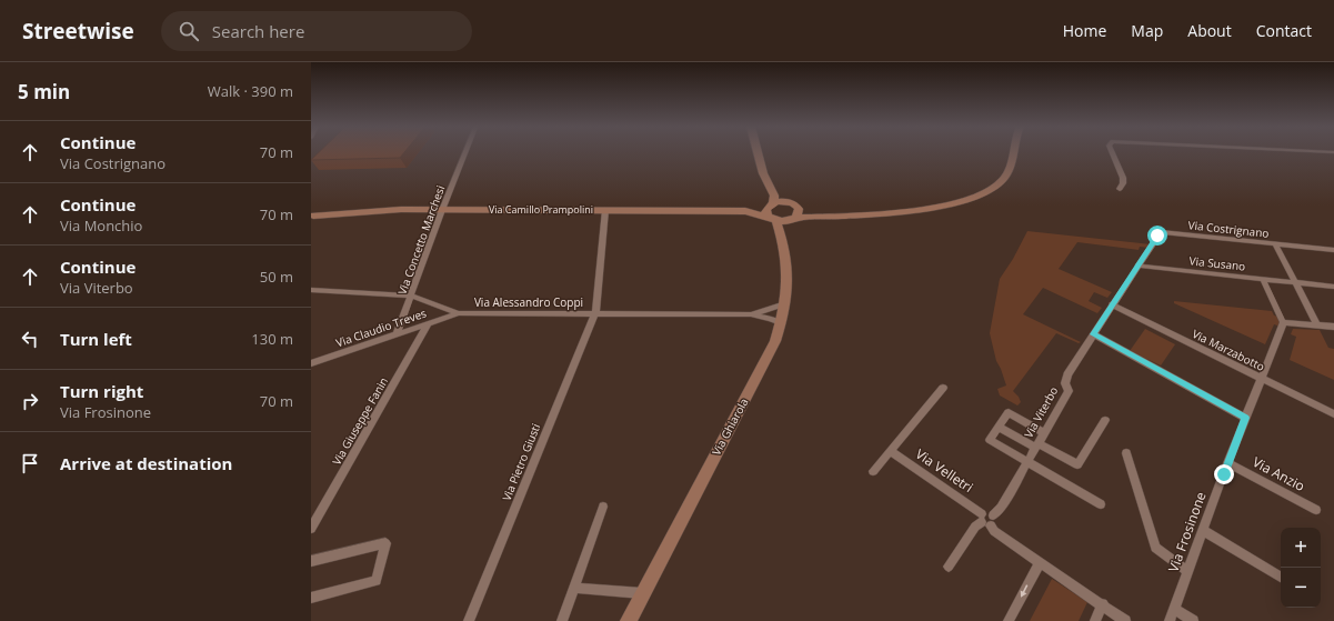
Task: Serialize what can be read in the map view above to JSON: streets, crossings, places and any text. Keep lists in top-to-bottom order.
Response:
{
  "streets": {
    "main road": ["Via Camillo Prampolini", "Via Ghiarola"],
    "street": [
      "Via Costrignano",
      "Via Concetto Marchesi",
      "Via Susano",
      "Via Alessandro Coppi",
      "Via Claudio Treves",
      "Via Marzabotto",
      "Via Viterbo",
      "Via Giuseppe Fanin",
      "Via Pietro Giusti",
      "Via Velletri",
      "Via Anzio",
      "Via Frosinone"
    ]
  },
  "crossings": [
    ["Via Camillo Prampolini", "Via Concetto Marchesi"],
    ["Via Camillo Prampolini", "Via Ghiarola"],
    ["Via Camillo Prampolini", "Via Pietro Giusti"],
    ["Via Costrignano", "Via Susano"],
    ["Via Costrignano", "Via Viterbo"],
    ["Via Concetto Marchesi", "Via Alessandro Coppi"],
    ["Via Concetto Marchesi", "Via Claudio Treves"],
    ["Via Susano", "Via Viterbo"],
    ["Via Alessandro Coppi", "Via Claudio Treves"],
    ["Via Alessandro Coppi", "Via Ghiarola"],
    ["Via Alessandro Coppi", "Via Pietro Giusti"],
    ["Via Claudio Treves", "Via Giuseppe Fanin"],
    ["Via Marzabotto", "Via Viterbo"],
    ["Via Marzabotto", "Via Frosinone"],
    ["Via Viterbo", "Via Velletri"],
    ["Via Anzio", "Via Frosinone"]
  ],
  "page": {
    "header": "Streetwise",
    "search": "Search here",
    "nav": [
      "Home",
      "Map",
      "About",
      "Contact"
    ],
    "heading": ["5 min", "Walk · 390 m"],
    "list": [
      ["Continue", "Via Costrignano", "70 m"],
      ["Continue", "Via Monchio", "70 m"],
      ["Continue", "Via Viterbo", "50 m"],
      ["Turn left", "130 m"],
      ["Turn right", "Via Frosinone", "70 m"],
      "Arrive at destination"
    ],
    "map_buttons": ["+", "−"]
  }
}
